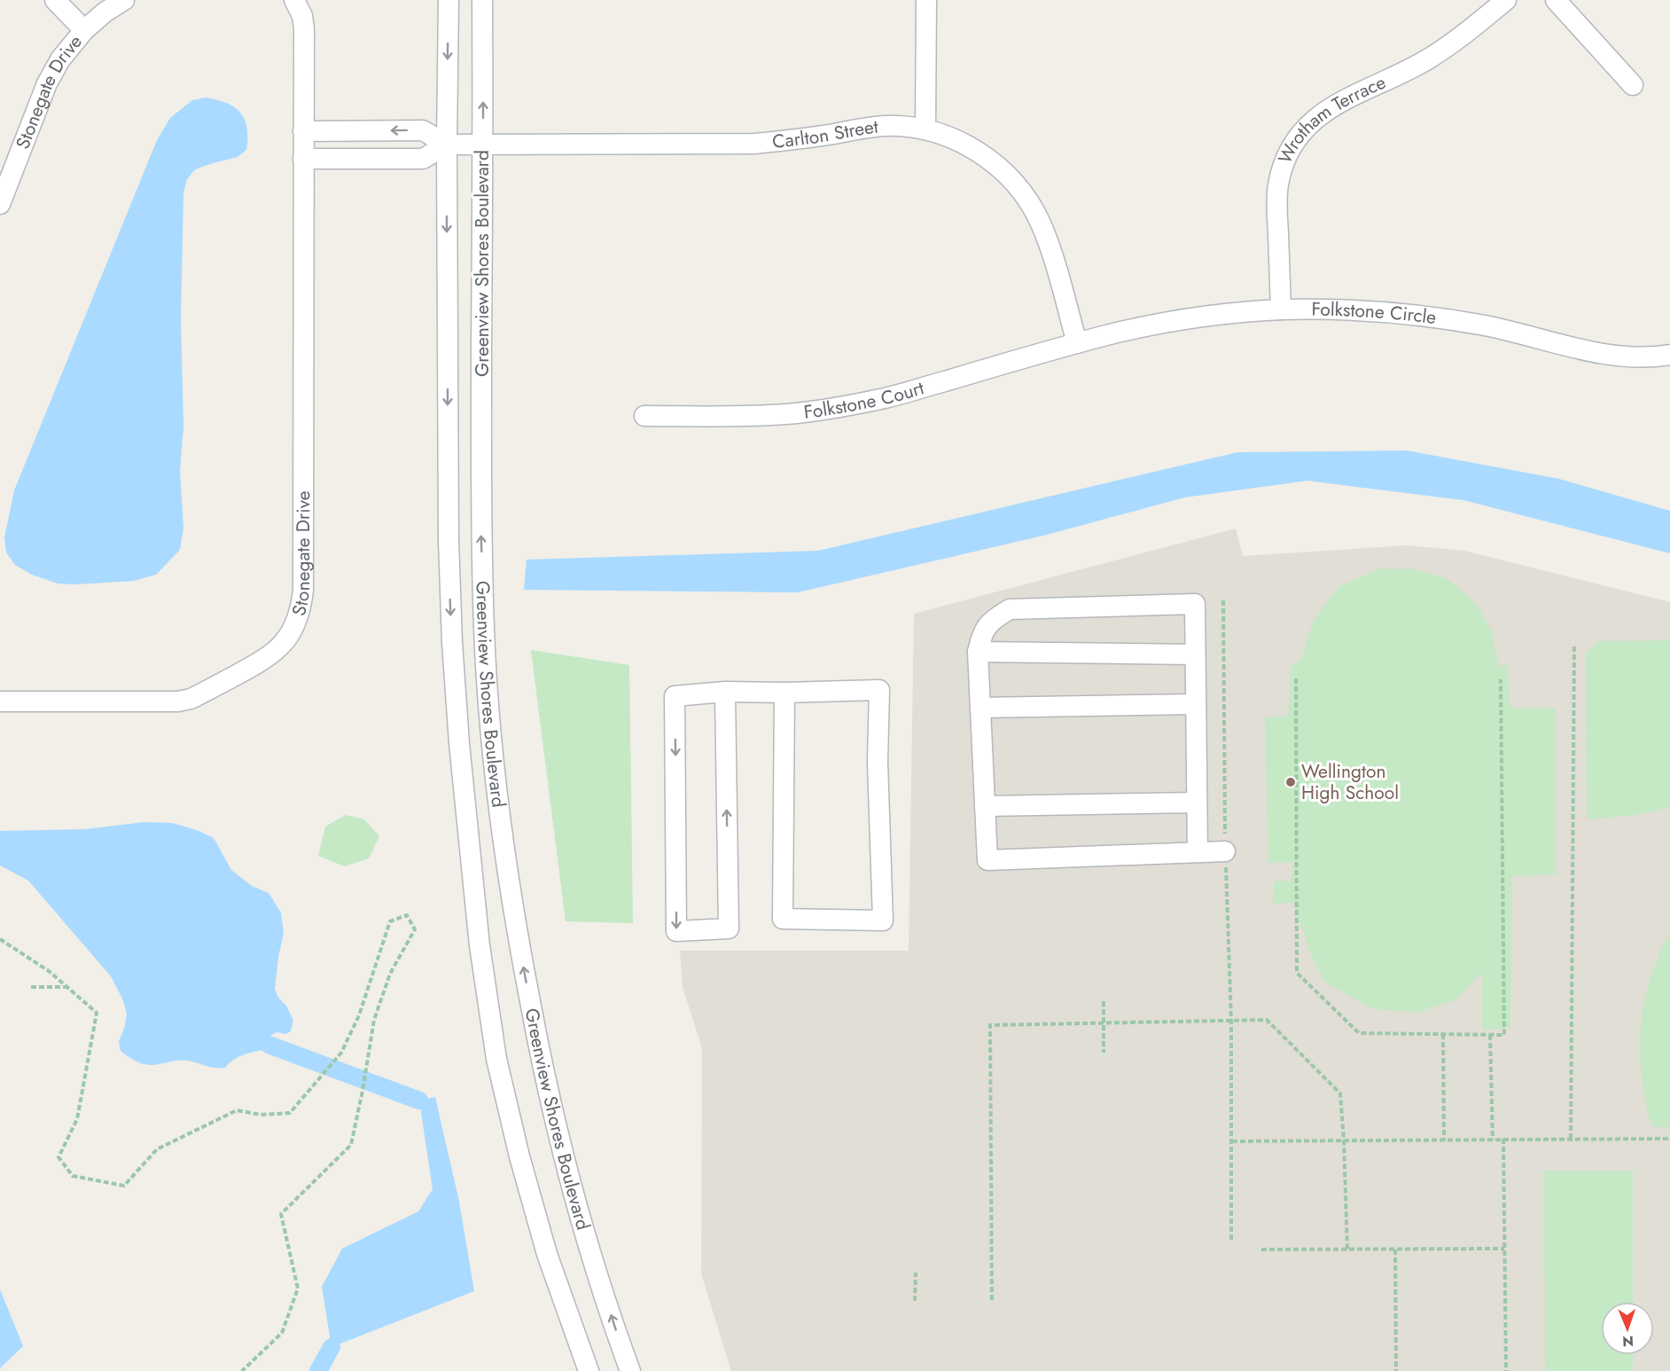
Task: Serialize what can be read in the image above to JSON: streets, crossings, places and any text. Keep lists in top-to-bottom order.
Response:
{
  "streets": {
    "street": [
      "Stonegate Drive",
      "Wrotham Terrace",
      "Carlton Street",
      "Greenview Shores Boulevard",
      "Folkstone Circle",
      "Folkstone Court"
    ]
  },
  "crossings": [
    ["Wrotham Terrace", "Folkstone Circle"],
    ["Carlton Street", "Greenview Shores Boulevard"],
    ["Carlton Street", "Folkstone Circle"],
    ["Carlton Street", "Folkstone Court"],
    ["Folkstone Circle", "Folkstone Court"]
  ],
  "places": ["Wellington High School"],
  "north": "bottom"
}
